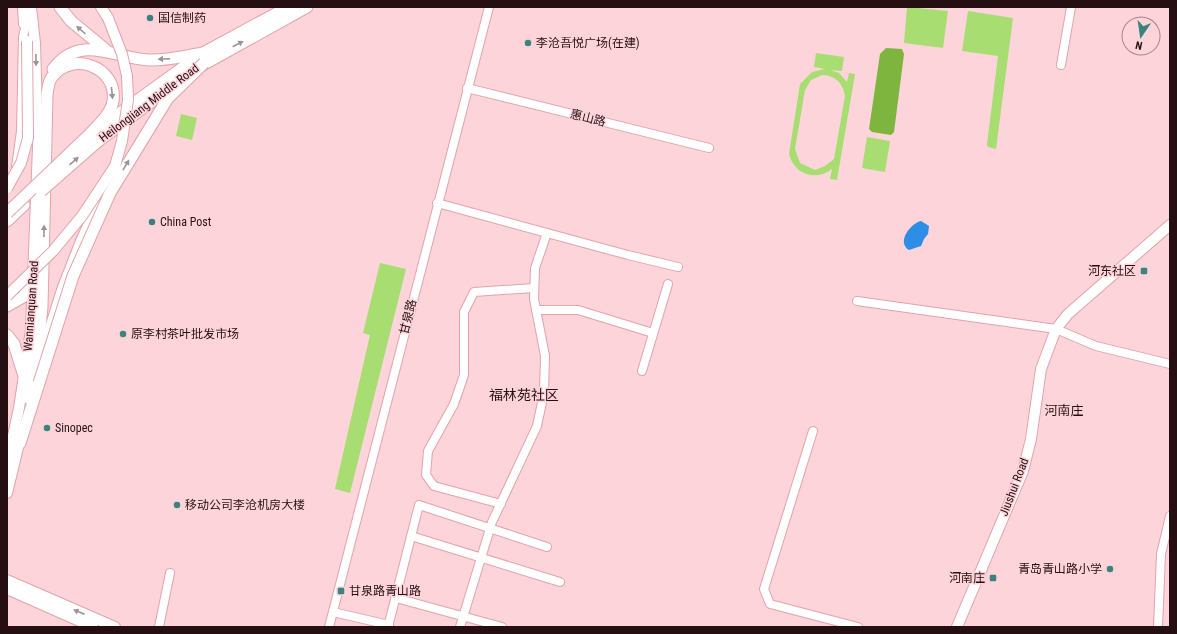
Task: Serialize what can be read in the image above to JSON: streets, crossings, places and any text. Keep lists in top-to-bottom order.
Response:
{
  "streets": {
    "highway": ["Heilongjiang Middle Road"],
    "main road": ["Wannianquan Road", "Jiushui Road"],
    "street": ["惠山路", "甘泉路"]
  },
  "crossings": [
    ["惠山路", "甘泉路"]
  ],
  "districts": ["福林苑社区", "河南庄"],
  "places": {
    "other": [
      "国信制药",
      "李沧吾悦广场(在建)",
      "China Post",
      "原李村茶叶批发市场",
      "Sinopec",
      "移动公司李沧机房大楼",
      "青岛青山路小学"
    ],
    "transit": ["河东社区", "河南庄", "甘泉路青山路"]
  },
  "north": "bottom"
}
